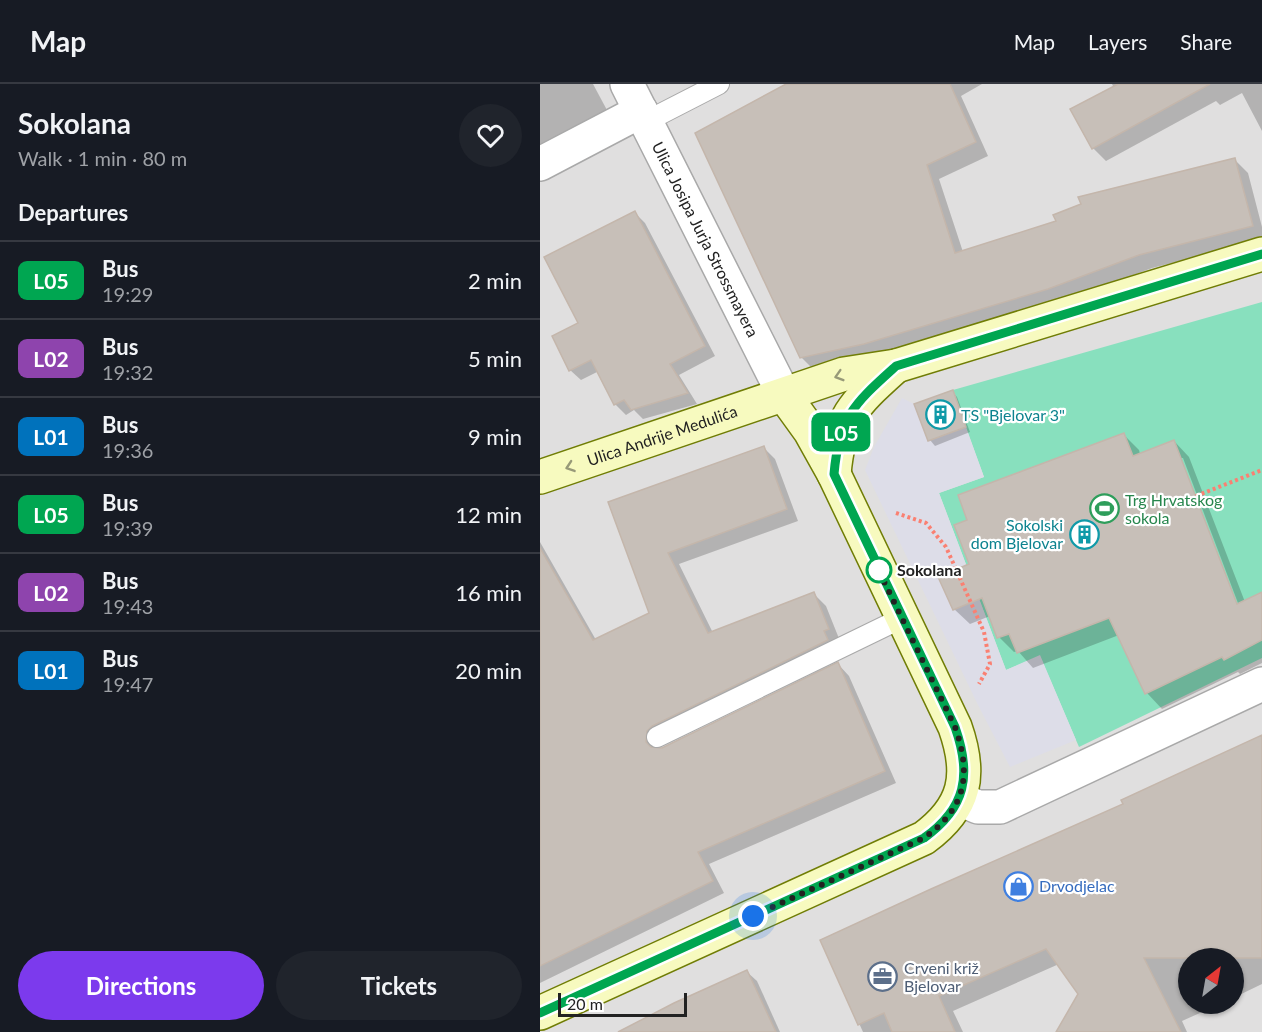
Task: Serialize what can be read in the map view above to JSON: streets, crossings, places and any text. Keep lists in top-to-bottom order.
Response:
{
  "streets": {
    "main road": ["Ulica Andrije Medulića"],
    "street": ["Ulica Josipa Jurja Strossmayera"]
  },
  "crossings": [
    ["Ulica Josipa Jurja Strossmayera", "Ulica Andrije Medulića"]
  ],
  "one_way": ["Ulica Andrije Medulića"],
  "places": {
    "building": ["TS \"Bjelovar 3\"", "Sokolski dom Bjelovar"],
    "sports": ["Trg Hrvatskog sokola"],
    "other": ["Sokolana"],
    "shop": ["Drvodjelac"],
    "office": ["Crveni križ Bjelovar"]
  },
  "lines": ["bus line L05"],
  "scale_bar": "20 m",
  "north": "top right",
  "page": {
    "header": "Map",
    "nav": ["Map", "Layers", "Share"],
    "heading": [
      ["Sokolana", "Walk · 1 min · 80 m"],
      "Departures"
    ],
    "on_map": "L05",
    "list": [
      {
        "mark": "L05",
        "name": "Bus",
        "note": "19:29",
        "value": "2 min"
      },
      {
        "mark": "L02",
        "name": "Bus",
        "note": "19:32",
        "value": "5 min"
      },
      {
        "mark": "L01",
        "name": "Bus",
        "note": "19:36",
        "value": "9 min"
      },
      {
        "mark": "L05",
        "name": "Bus",
        "note": "19:39",
        "value": "12 min"
      },
      {
        "mark": "L02",
        "name": "Bus",
        "note": "19:43",
        "value": "16 min"
      },
      {
        "mark": "L01",
        "name": "Bus",
        "note": "19:47",
        "value": "20 min"
      }
    ],
    "buttons": ["Directions", "Tickets"],
    "scale": "20 m"
  }
}
